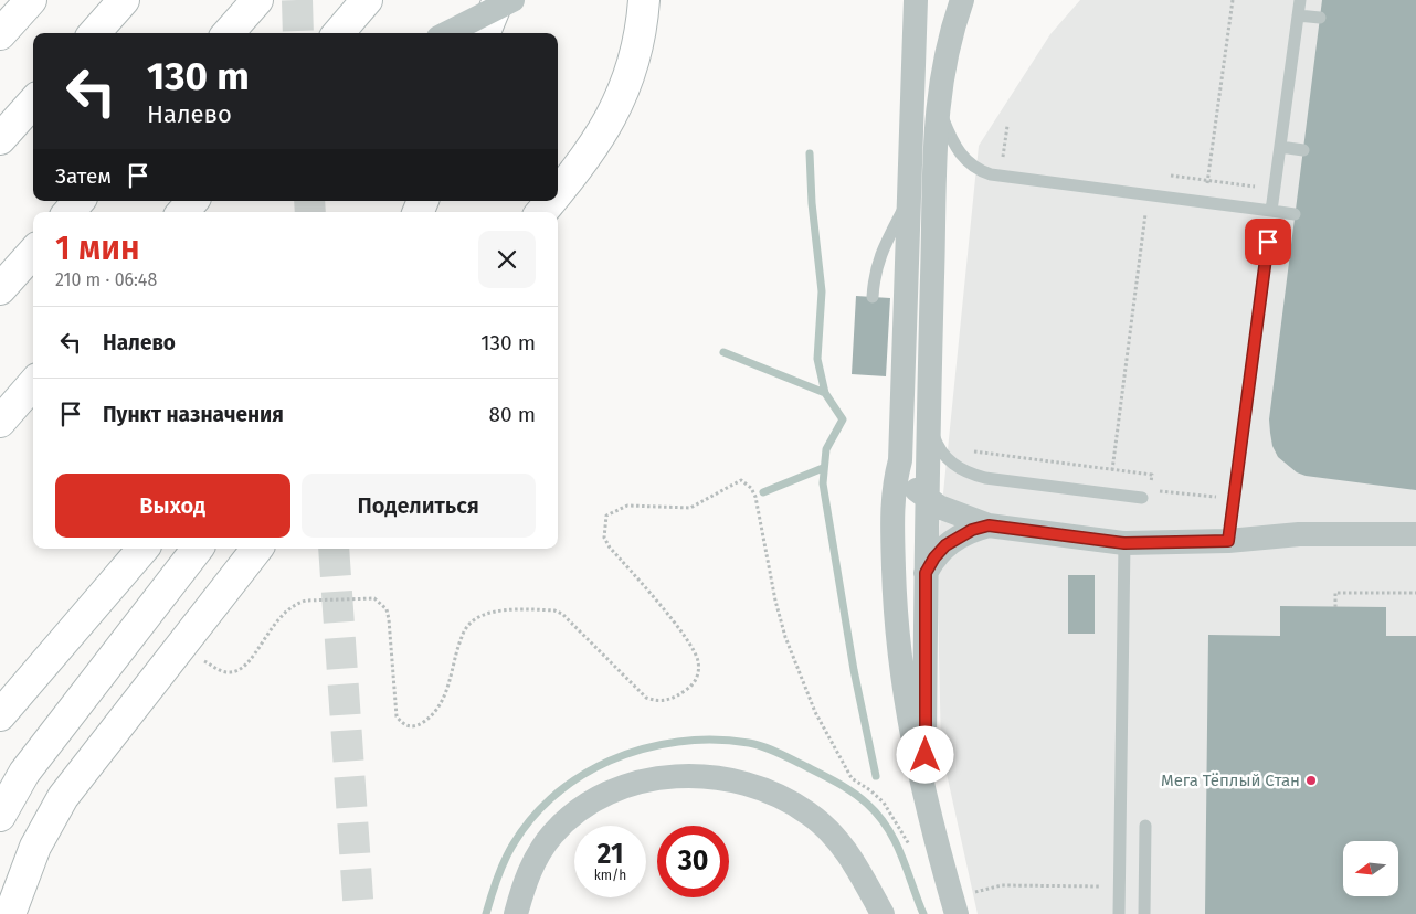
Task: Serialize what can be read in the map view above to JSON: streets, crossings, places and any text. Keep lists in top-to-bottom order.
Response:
{
  "places": ["Мега Тёплый Cтан"],
  "north": "left",
  "page": {
    "turn": ["130 m", "Налево"],
    "then": "Затем",
    "heading": ["1 мин", "210 m · 06:48"],
    "list": [
      {
        "name": "Налево",
        "value": "130 m"
      },
      {
        "name": "Пункт назначения",
        "value": "80 m"
      }
    ],
    "buttons": ["Выход", "Поделиться"],
    "speed": "21 km/h",
    "limit": "30"
  }
}
